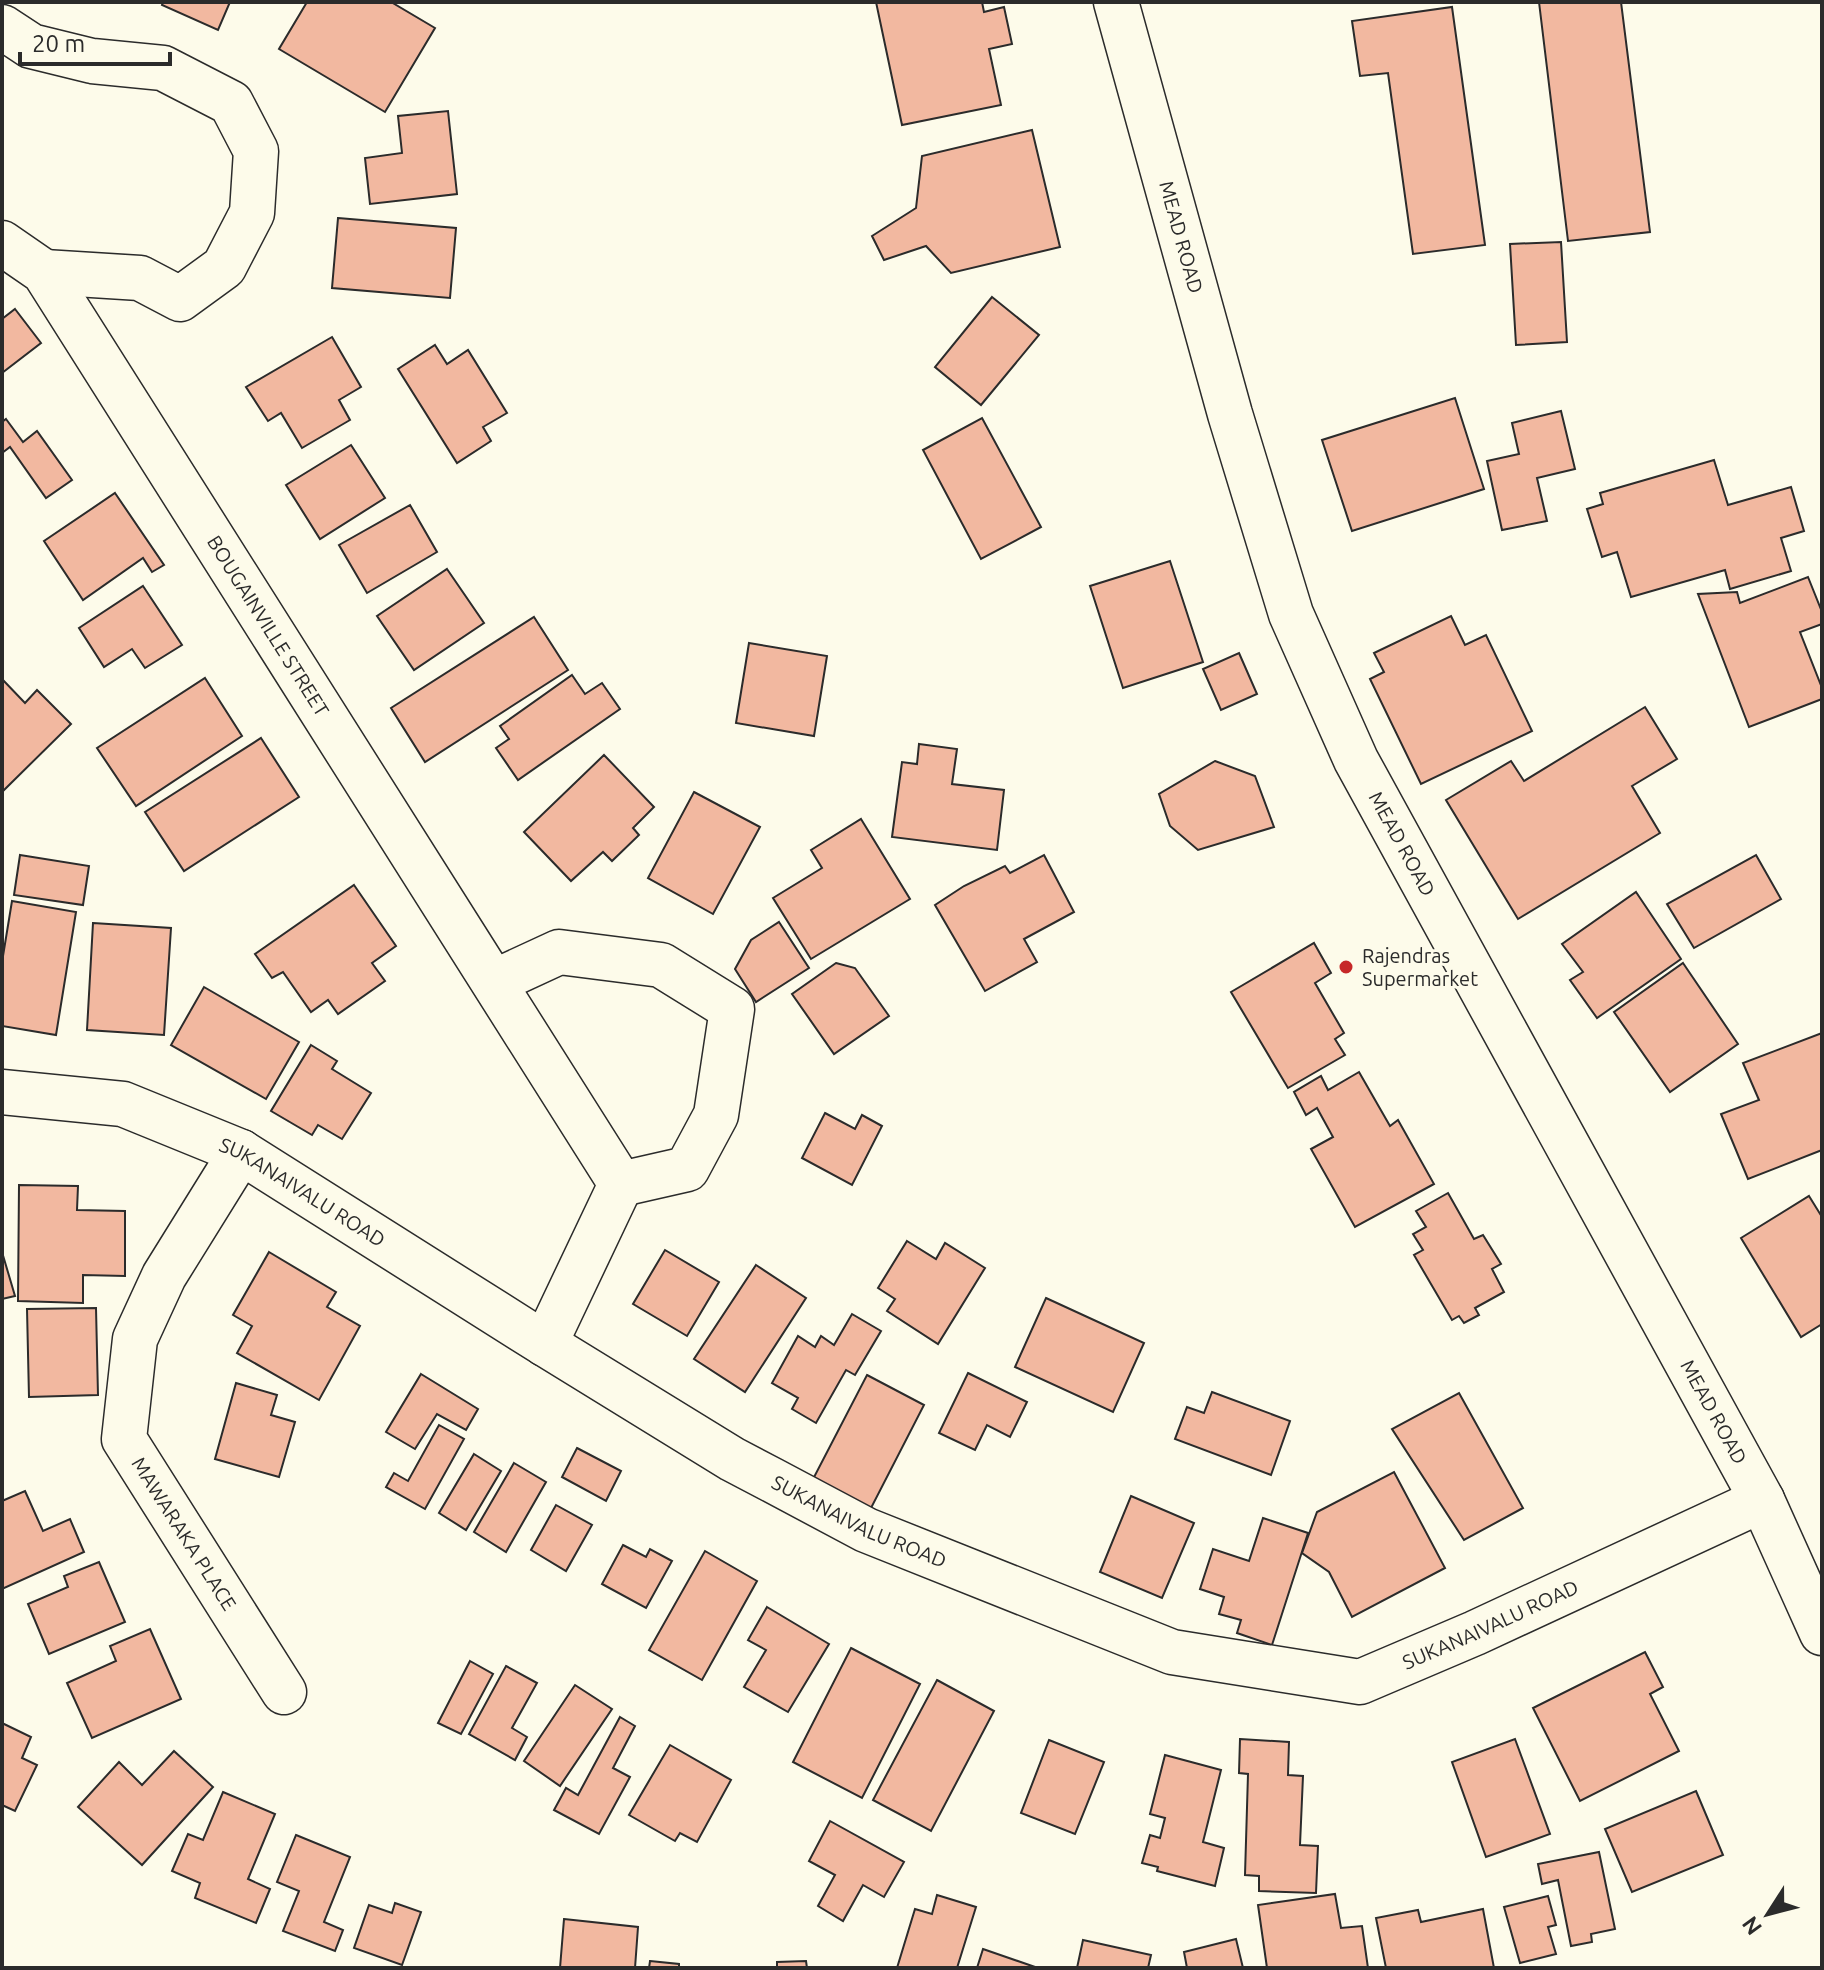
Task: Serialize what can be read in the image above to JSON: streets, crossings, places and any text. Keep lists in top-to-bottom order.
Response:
{
  "streets": {
    "main road": [
      "MEAD ROAD",
      "BOUGAINVILLE STREET",
      "SUKANAIVALU ROAD",
      "MAWARAKA PLACE"
    ]
  },
  "crossings": [
    ["MEAD ROAD", "SUKANAIVALU ROAD"],
    ["SUKANAIVALU ROAD", "MAWARAKA PLACE"]
  ],
  "places": ["Rajendras Supermarket"],
  "scale_bar": "20 m",
  "north": "bottom left"
}
